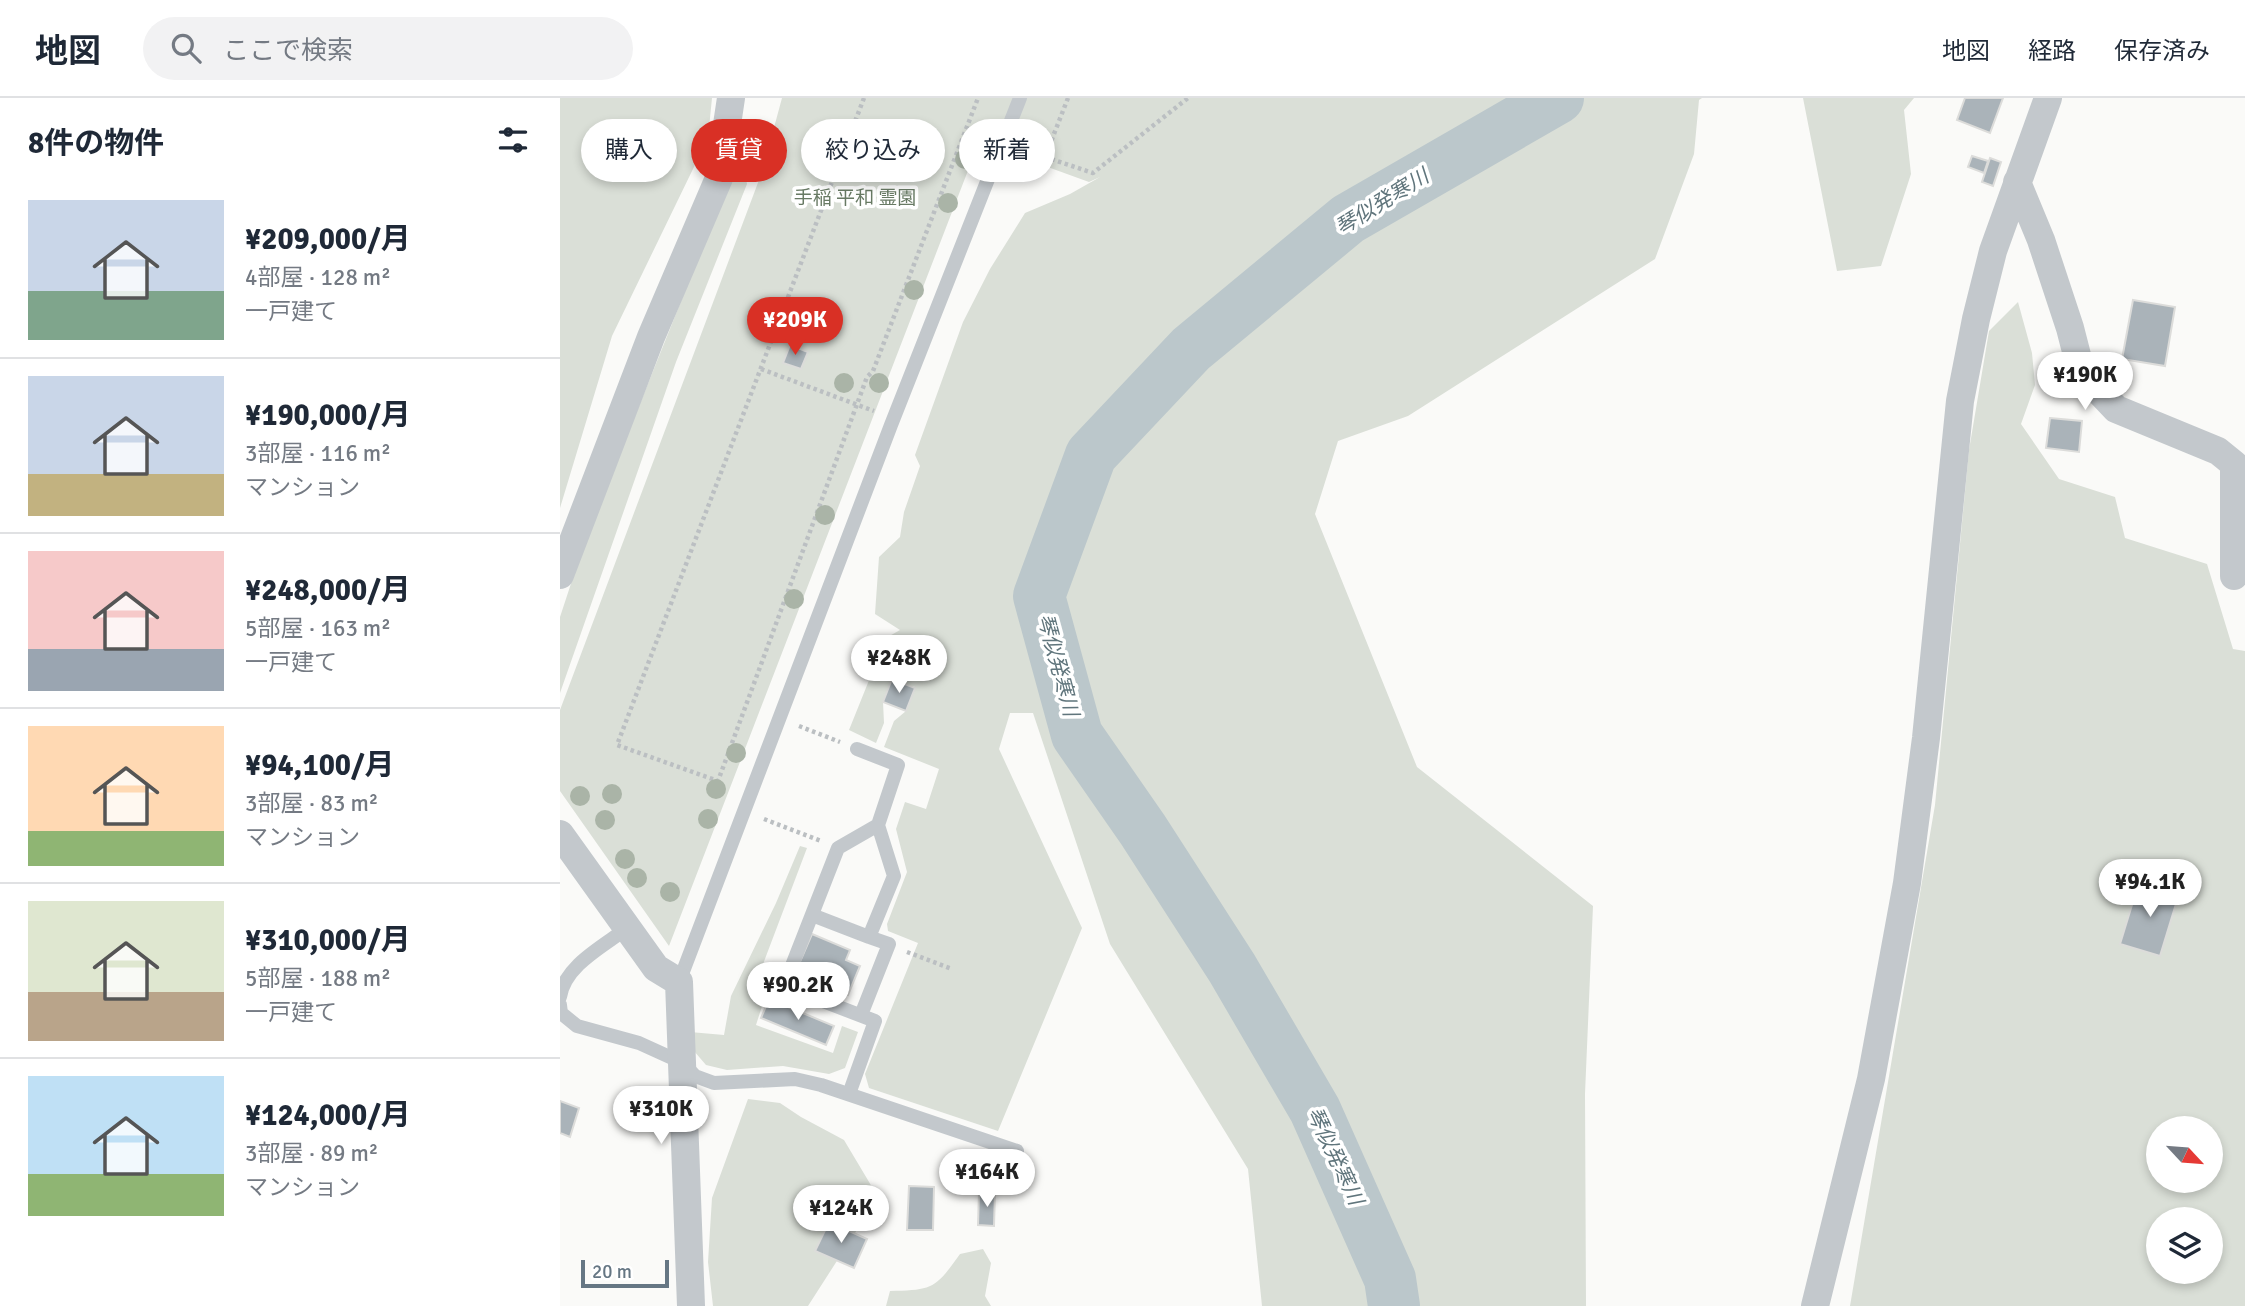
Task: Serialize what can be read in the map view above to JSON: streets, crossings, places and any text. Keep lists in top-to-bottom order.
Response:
{
  "water": ["琴似発寒川"],
  "parks": ["手稲 平和 霊園"],
  "scale_bar": "20 m",
  "north": "bottom right",
  "page": {
    "header": "地図",
    "search": "ここで検索",
    "nav": ["地図", "経路", "保存済み"],
    "heading": "8件の物件",
    "chip": [
      "購入",
      "賃貸",
      "絞り込み",
      "新着"
    ],
    "list": [
      {
        "name": "¥209,000/月",
        "note": "4部屋 · 128 m² · 一戸建て"
      },
      {
        "name": "¥190,000/月",
        "note": "3部屋 · 116 m² · マンション"
      },
      {
        "name": "¥248,000/月",
        "note": "5部屋 · 163 m² · 一戸建て"
      },
      {
        "name": "¥94,100/月",
        "note": "3部屋 · 83 m² · マンション"
      },
      {
        "name": "¥310,000/月",
        "note": "5部屋 · 188 m² · 一戸建て"
      },
      {
        "name": "¥124,000/月",
        "note": "3部屋 · 89 m² · マンション"
      }
    ],
    "price": [
      "¥209K",
      "¥190K",
      "¥248K",
      "¥94.1K",
      "¥90.2K",
      "¥310K",
      "¥164K",
      "¥124K"
    ],
    "scale": "20 m"
  }
}
